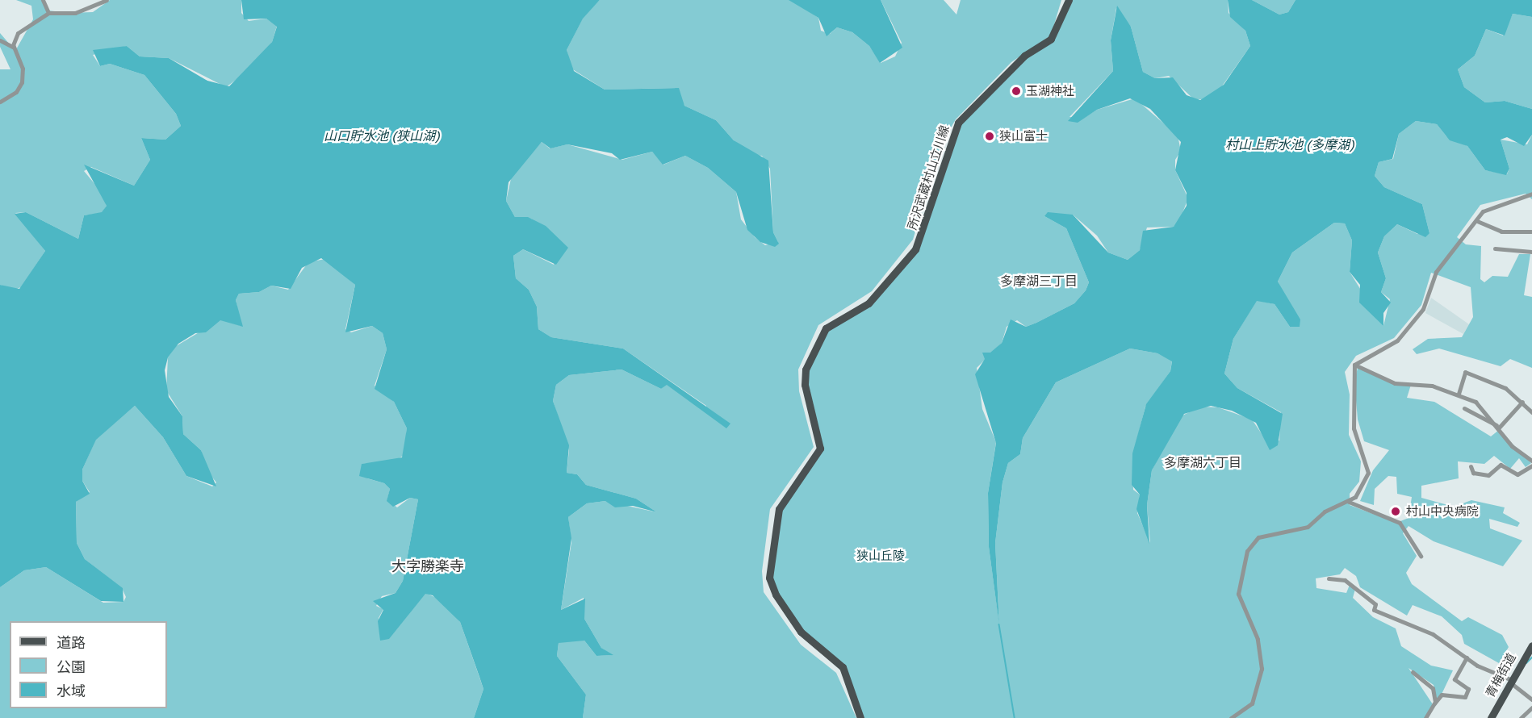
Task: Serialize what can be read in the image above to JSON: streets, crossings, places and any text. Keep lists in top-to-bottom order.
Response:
{
  "streets": {
    "main road": ["所沢武蔵村山立川線", "青梅街道"]
  },
  "districts": ["多摩湖三丁目", "多摩湖六丁目", "大字勝楽寺"],
  "water": ["山口貯水池 (狭山湖)", "村山上貯水池 (多摩湖)"],
  "parks": ["狭山丘陵"],
  "places": ["玉湖神社", "狭山富士", "村山中央病院"],
  "legend": ["道路", "公園", "水域"]
}
